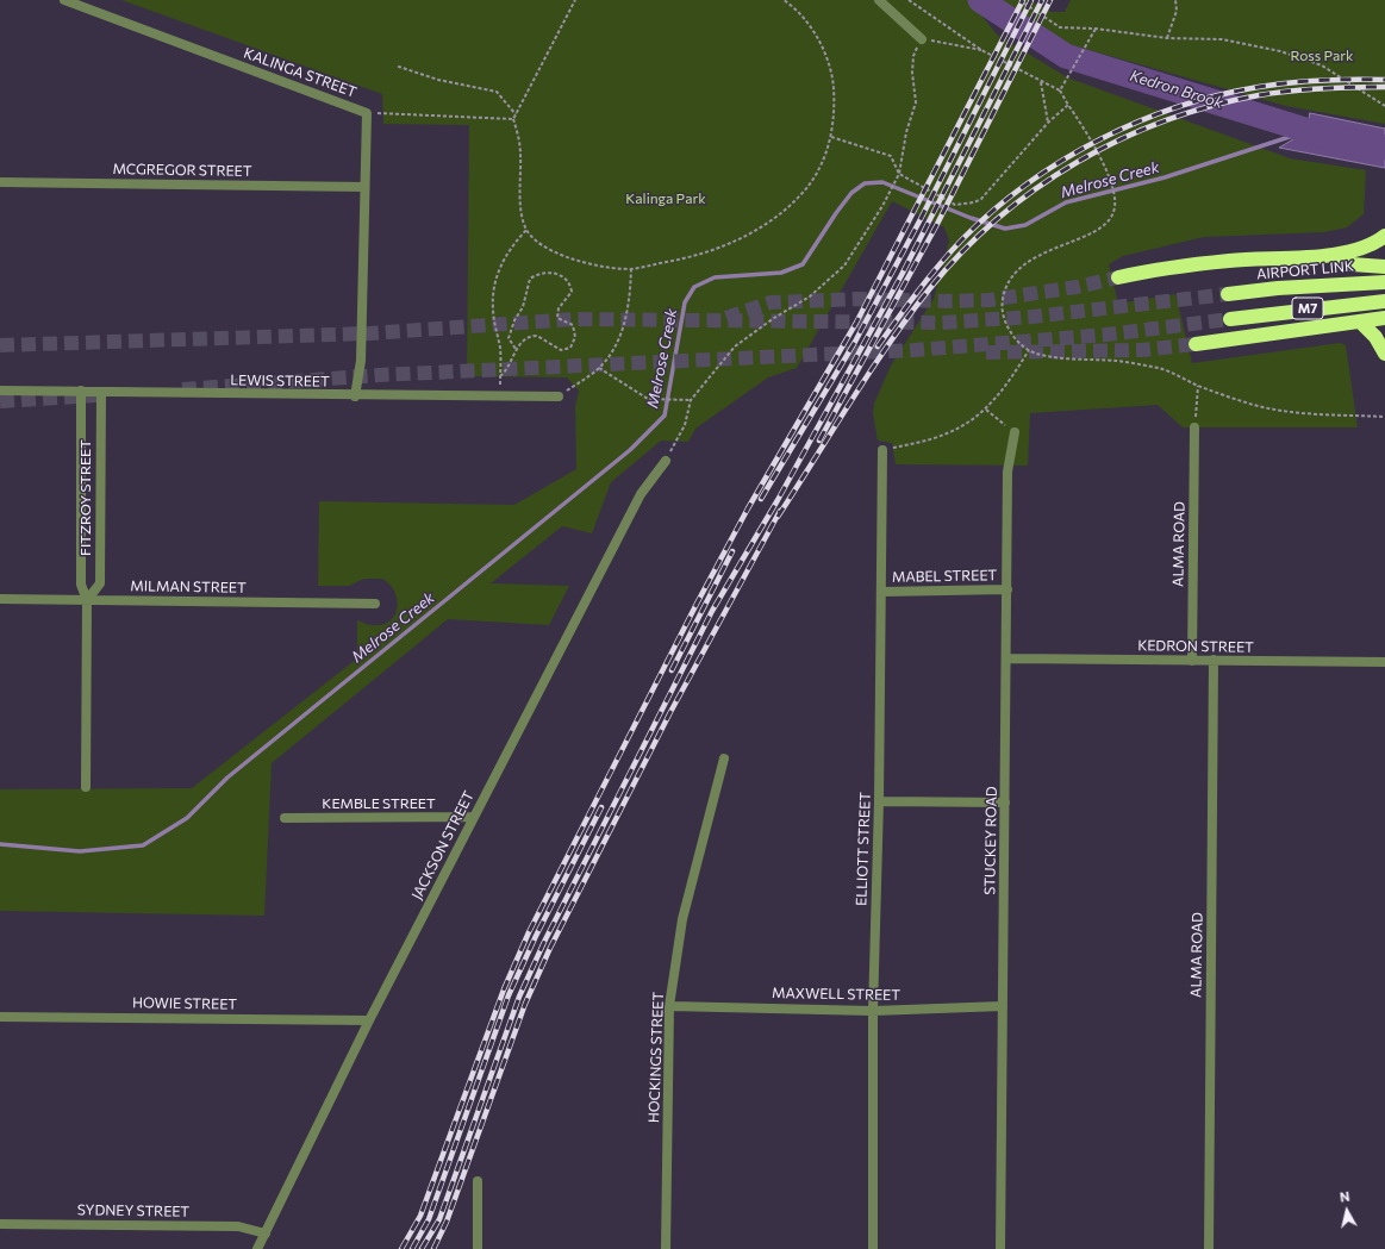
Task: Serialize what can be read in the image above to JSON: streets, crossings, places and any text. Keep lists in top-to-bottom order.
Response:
{
  "streets": {
    "highway": ["AIRPORT LINK", "M7"],
    "street": [
      "KALINGA STREET",
      "MCGREGOR STREET",
      "LEWIS STREET",
      "FITZROY STREET",
      "ALMA ROAD",
      "MABEL STREET",
      "MILMAN STREET",
      "KEDRON STREET",
      "KEMBLE STREET",
      "STUCKEY ROAD",
      "JACKSON STREET",
      "ELLIOTT STREET",
      "MAXWELL STREET",
      "HOWIE STREET",
      "HOCKINGS STREET",
      "SYDNEY STREET"
    ]
  },
  "crossings": [
    ["KALINGA STREET", "MCGREGOR STREET"],
    ["KALINGA STREET", "LEWIS STREET"],
    ["LEWIS STREET", "FITZROY STREET"],
    ["FITZROY STREET", "MILMAN STREET"],
    ["ALMA ROAD", "KEDRON STREET"],
    ["MABEL STREET", "STUCKEY ROAD"],
    ["MABEL STREET", "ELLIOTT STREET"],
    ["KEDRON STREET", "STUCKEY ROAD"],
    ["KEMBLE STREET", "JACKSON STREET"],
    ["STUCKEY ROAD", "MAXWELL STREET"],
    ["JACKSON STREET", "HOWIE STREET"],
    ["JACKSON STREET", "SYDNEY STREET"],
    ["ELLIOTT STREET", "MAXWELL STREET"],
    ["MAXWELL STREET", "HOCKINGS STREET"]
  ],
  "water": ["Kedron Brook", "Melrose Creek"],
  "parks": ["Ross Park", "Kalinga Park"],
  "north": "top"
}
